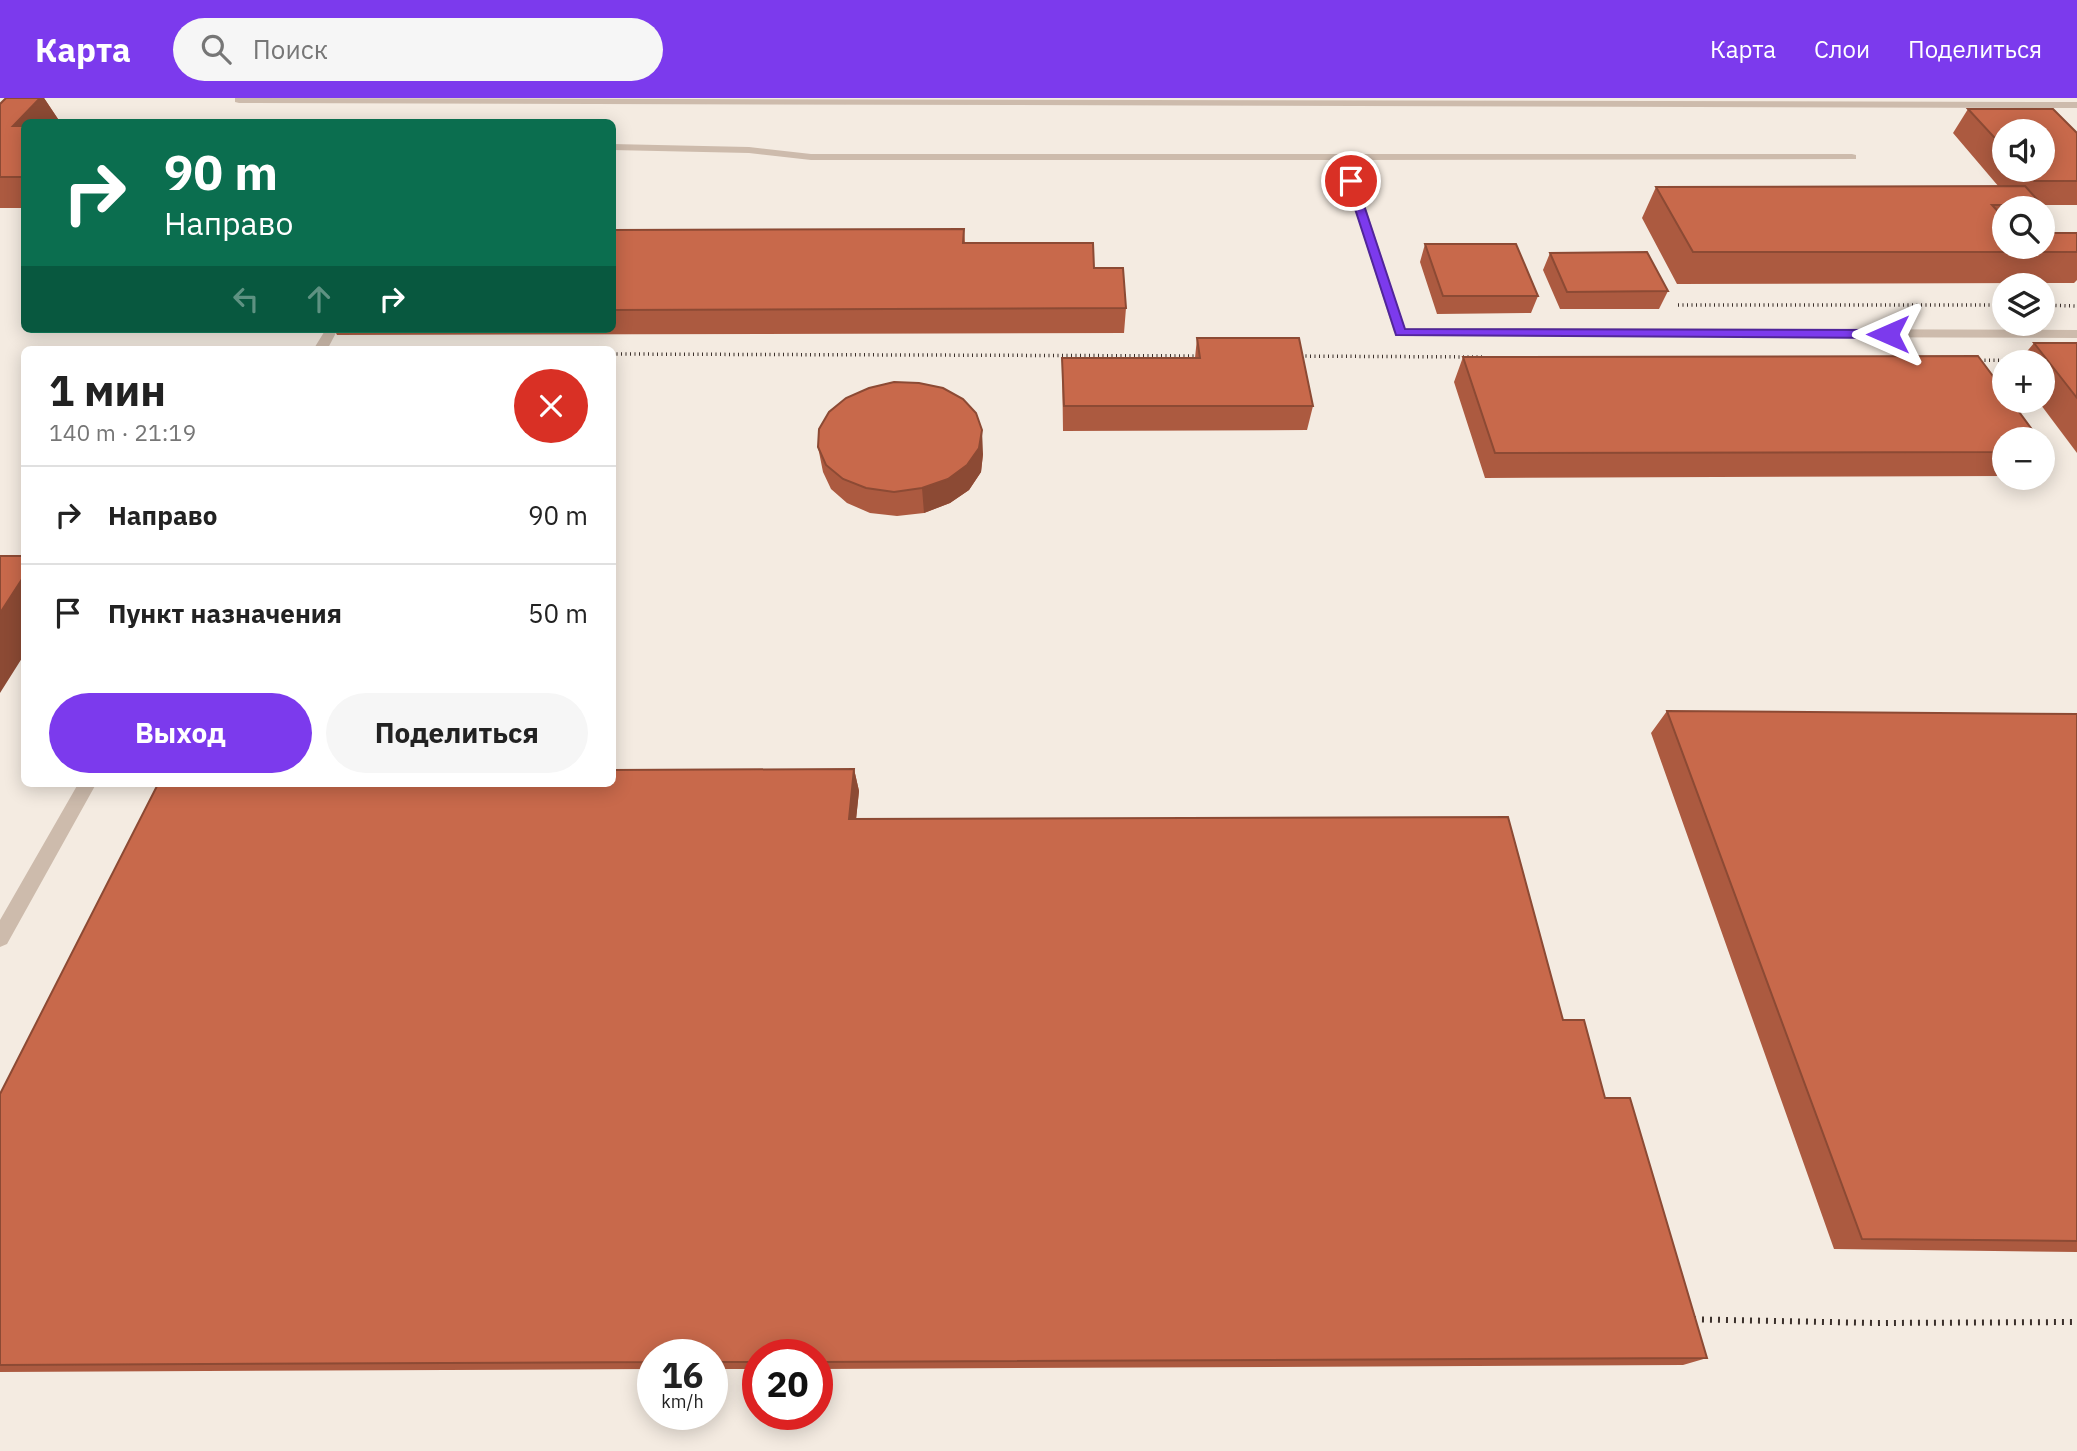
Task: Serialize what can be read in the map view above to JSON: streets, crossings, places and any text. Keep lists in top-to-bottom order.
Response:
{
  "page": {
    "header": "Карта",
    "search": "Поиск",
    "nav": ["Карта", "Слои", "Поделиться"],
    "map_buttons": ["+", "−"],
    "turn": ["90 m", "Направо"],
    "heading": ["1 мин", "140 m · 21:19"],
    "list": [
      {
        "name": "Направо",
        "value": "90 m"
      },
      {
        "name": "Пункт назначения",
        "value": "50 m"
      }
    ],
    "buttons": ["Выход", "Поделиться"],
    "speed": "16 km/h",
    "limit": "20"
  }
}
